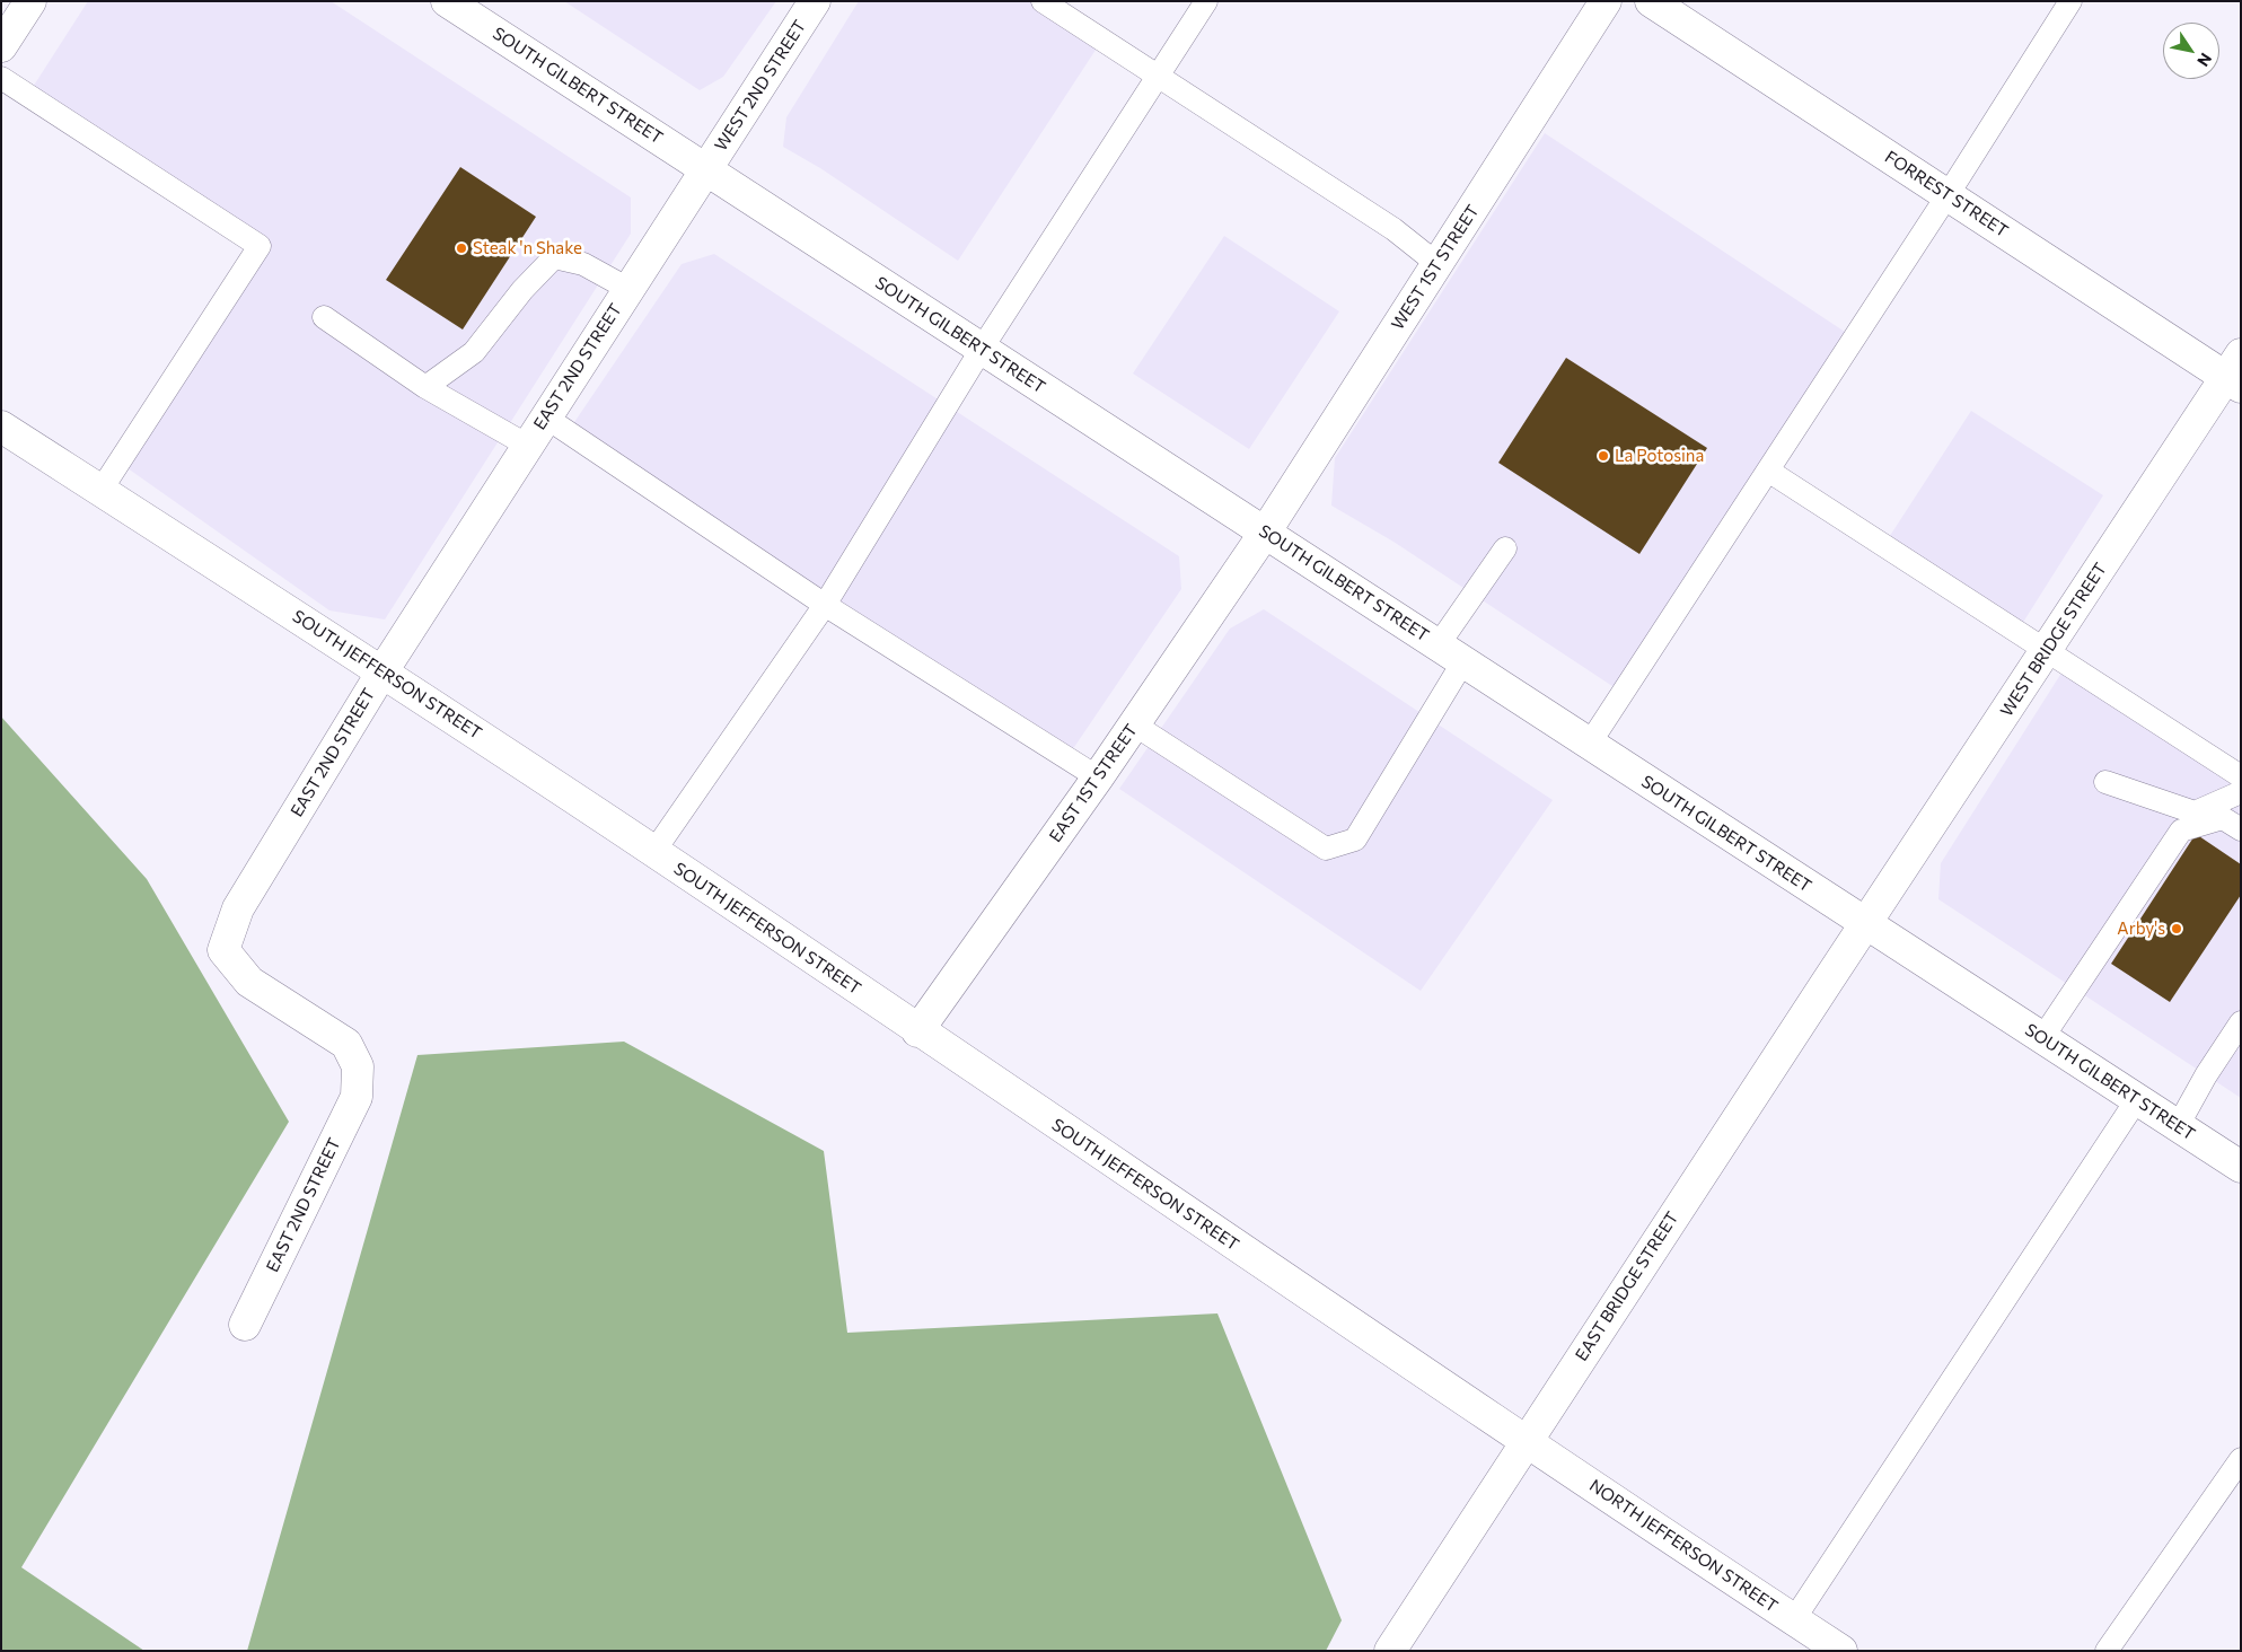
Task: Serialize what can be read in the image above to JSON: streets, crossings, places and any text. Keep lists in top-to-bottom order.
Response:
{
  "streets": {
    "street": [
      "SOUTH GILBERT STREET",
      "WEST 2ND STREET",
      "FORREST STREET",
      "WEST 1ST STREET",
      "EAST 2ND STREET",
      "WEST BRIDGE STREET",
      "SOUTH JEFFERSON STREET",
      "EAST 1ST STREET",
      "EAST BRIDGE STREET",
      "NORTH JEFFERSON STREET"
    ]
  },
  "crossings": [
    ["SOUTH GILBERT STREET", "WEST 2ND STREET"],
    ["SOUTH GILBERT STREET", "WEST 1ST STREET"],
    ["SOUTH GILBERT STREET", "EAST 2ND STREET"],
    ["SOUTH GILBERT STREET", "WEST BRIDGE STREET"],
    ["SOUTH GILBERT STREET", "EAST 1ST STREET"],
    ["SOUTH GILBERT STREET", "EAST BRIDGE STREET"],
    ["WEST 2ND STREET", "EAST 2ND STREET"],
    ["FORREST STREET", "WEST BRIDGE STREET"],
    ["WEST 1ST STREET", "EAST 1ST STREET"],
    ["EAST 2ND STREET", "SOUTH JEFFERSON STREET"],
    ["WEST BRIDGE STREET", "EAST BRIDGE STREET"],
    ["SOUTH JEFFERSON STREET", "EAST 1ST STREET"],
    ["SOUTH JEFFERSON STREET", "EAST BRIDGE STREET"],
    ["SOUTH JEFFERSON STREET", "NORTH JEFFERSON STREET"],
    ["EAST BRIDGE STREET", "NORTH JEFFERSON STREET"]
  ],
  "places": ["Steak 'n Shake", "La Potosina", "Arby's"],
  "north": "bottom right"
}
